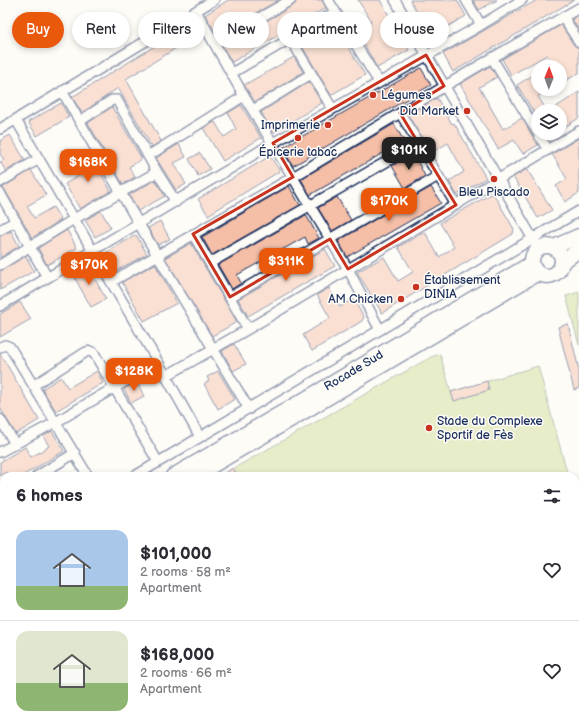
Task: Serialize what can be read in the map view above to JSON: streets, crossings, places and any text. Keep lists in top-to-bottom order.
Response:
{
  "streets": {
    "highway": ["Rocade Sud"]
  },
  "places": [
    "Légumes",
    "Dia Market",
    "Imprimerie",
    "Épicerie tabac",
    "Bleu Piscado",
    "Établissement DINIA",
    "AM Chicken",
    "Stade du Complexe Sportif de Fès"
  ],
  "north": "top",
  "page": {
    "chip": [
      "Buy",
      "Rent",
      "Filters",
      "New",
      "Apartment",
      "House"
    ],
    "price": [
      "$101K",
      "$168K",
      "$170K",
      "$311K",
      "$170K",
      "$128K"
    ],
    "heading": "6 homes",
    "list": [
      {
        "name": "$101,000",
        "note": "2 rooms · 58 m² · Apartment"
      },
      {
        "name": "$168,000",
        "note": "2 rooms · 66 m² · Apartment"
      }
    ]
  }
}
